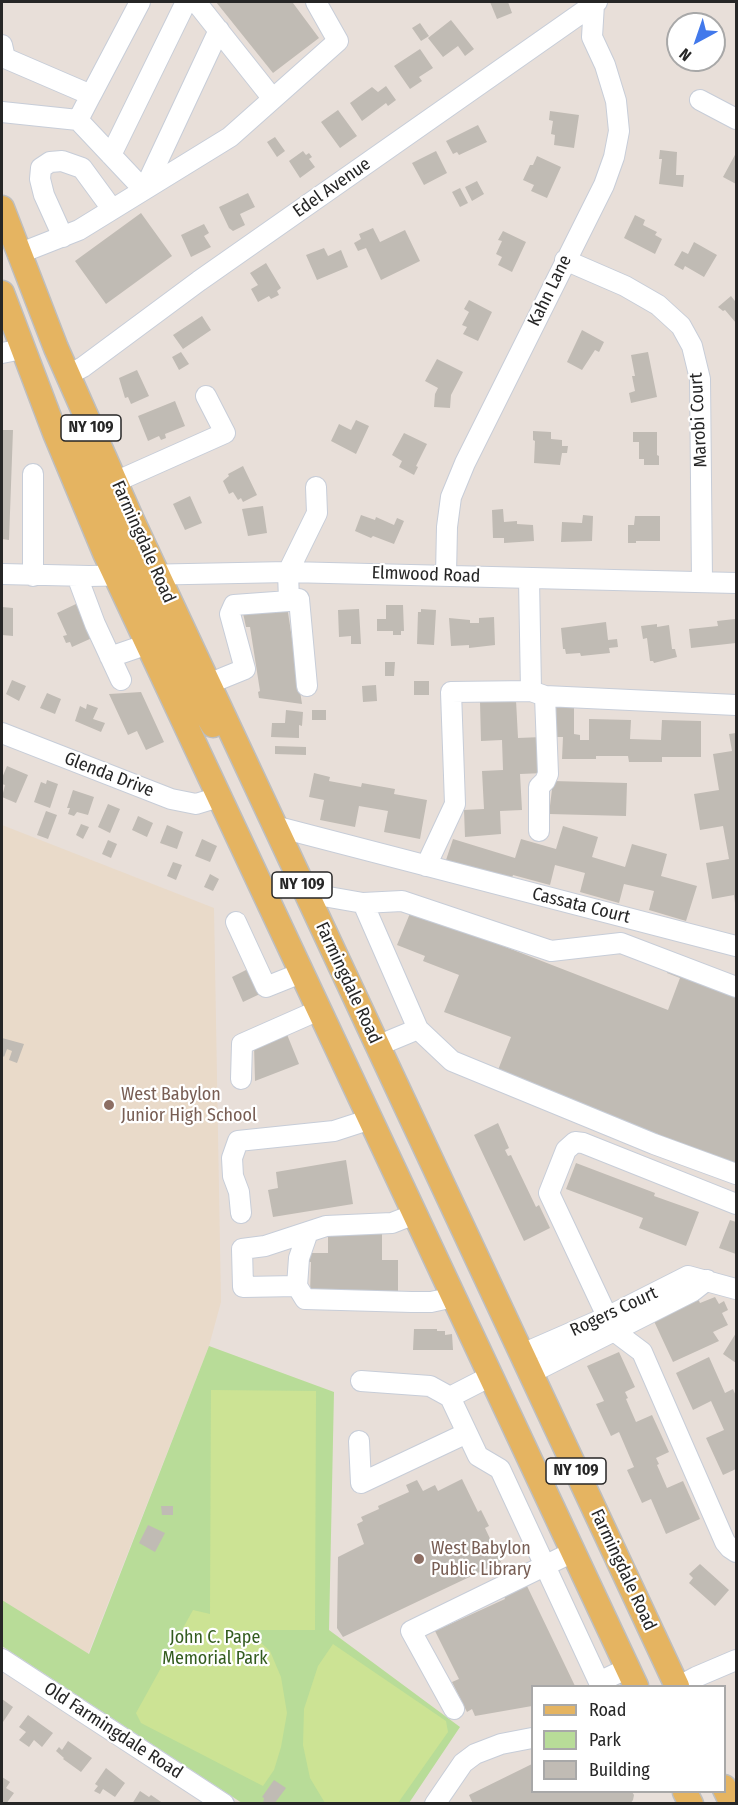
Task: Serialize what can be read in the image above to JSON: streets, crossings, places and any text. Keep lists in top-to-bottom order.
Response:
{
  "streets": {
    "main road": ["NY 109", "Farmingdale Road"],
    "street": [
      "Edel Avenue",
      "Kahn Lane",
      "Marobi Court",
      "Elmwood Road",
      "Glenda Drive",
      "Cassata Court",
      "Rogers Court",
      "Old Farmingdale Road"
    ]
  },
  "crossings": [
    ["Edel Avenue", "Kahn Lane"],
    ["Edel Avenue", "Farmingdale Road"],
    ["Kahn Lane", "Marobi Court"],
    ["Kahn Lane", "Elmwood Road"],
    ["Marobi Court", "Elmwood Road"],
    ["Farmingdale Road", "Elmwood Road"],
    ["Farmingdale Road", "Glenda Drive"],
    ["Farmingdale Road", "Cassata Court"],
    ["Farmingdale Road", "Rogers Court"]
  ],
  "parks": ["John C. Pape Memorial Park"],
  "places": ["West Babylon Junior High School", "West Babylon Public Library"],
  "legend": ["Road", "Park", "Building"],
  "north": "bottom left"
}
